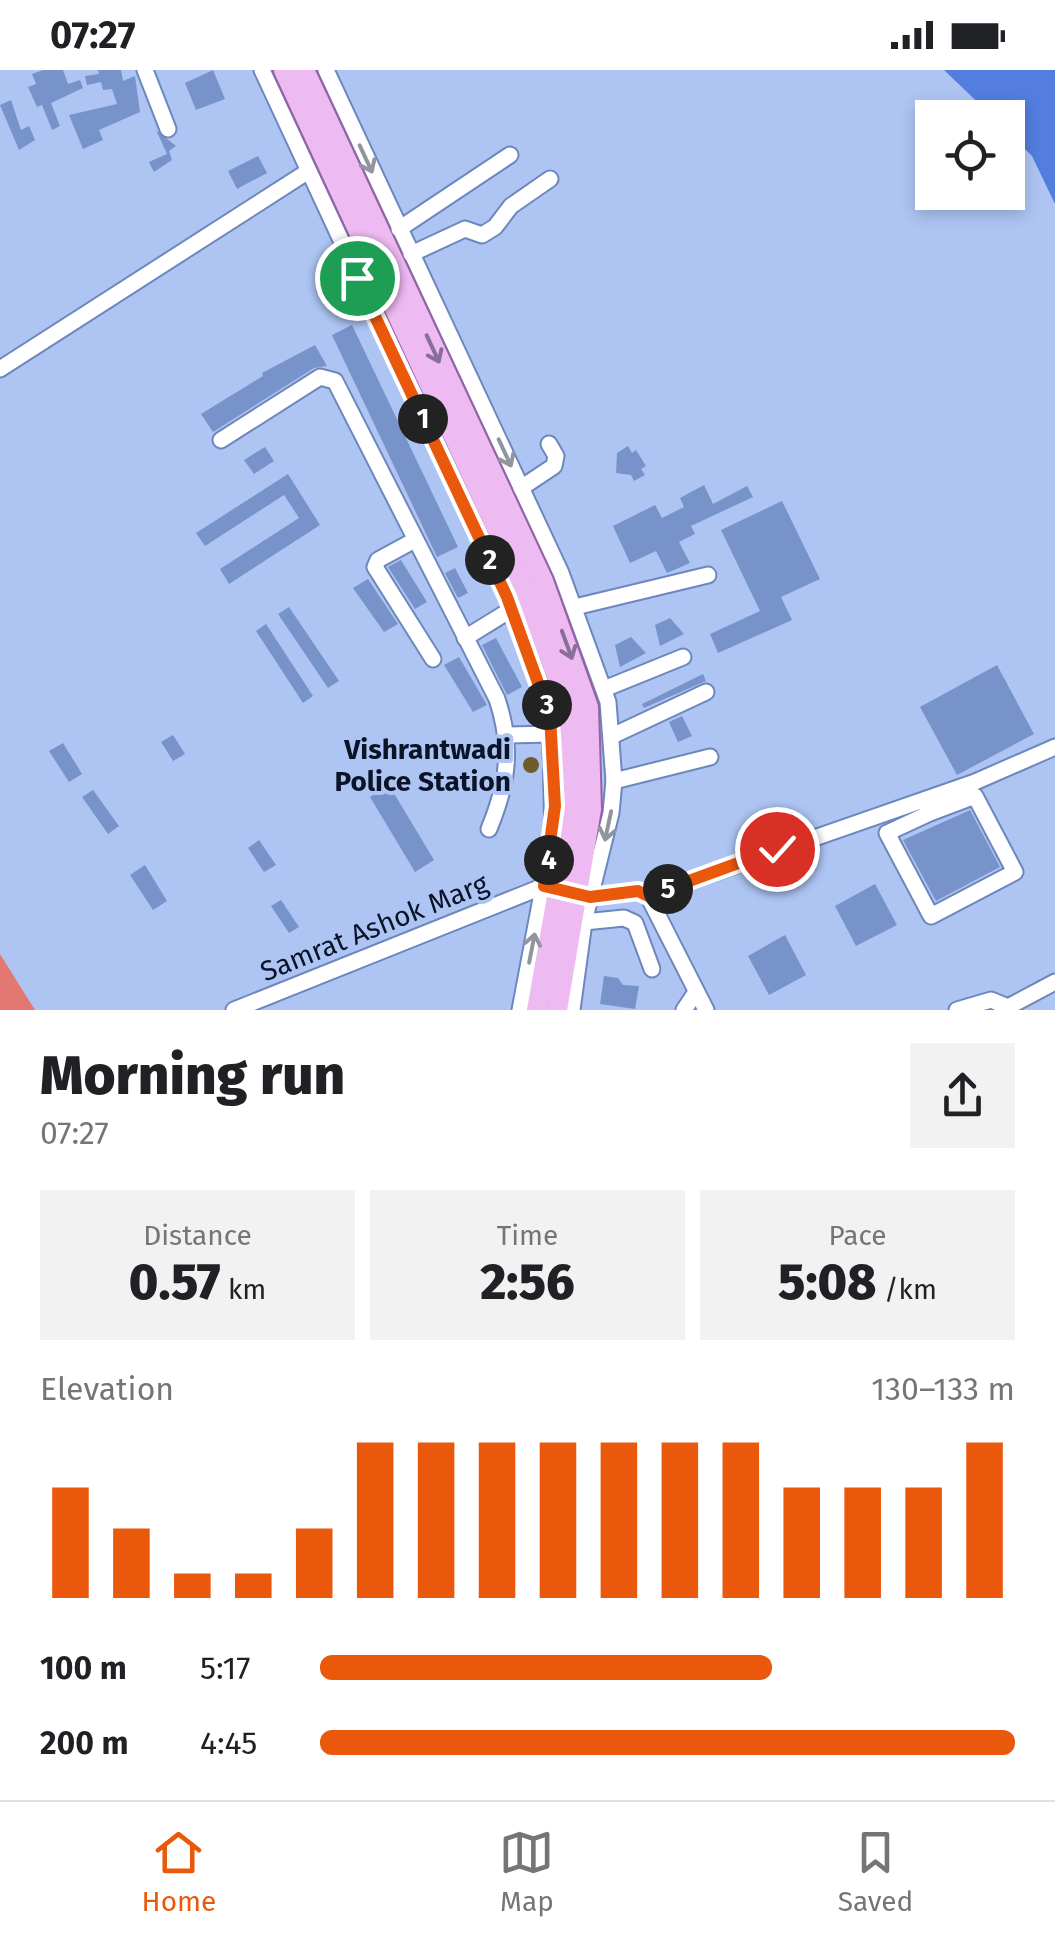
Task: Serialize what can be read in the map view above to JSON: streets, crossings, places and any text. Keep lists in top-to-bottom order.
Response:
{
  "streets": {
    "street": ["Samrat Ashok Marg"]
  },
  "places": ["Vishrantwadi Police Station"],
  "page": {
    "status": "07:27",
    "pins": [
      "1",
      "2",
      "3",
      "4",
      "5"
    ],
    "heading": ["Morning run", "07:27"],
    "stats": [
      ["Distance", "0.57 km"],
      ["Time", "2:56"],
      ["Pace", "5:08 /km"]
    ],
    "chart": ["Elevation", "130–133 m"],
    "list": [
      {
        "name": "100 m",
        "note": "5:17"
      },
      {
        "name": "200 m",
        "note": "4:45"
      }
    ],
    "tabs": ["Home", "Map", "Saved"]
  }
}
